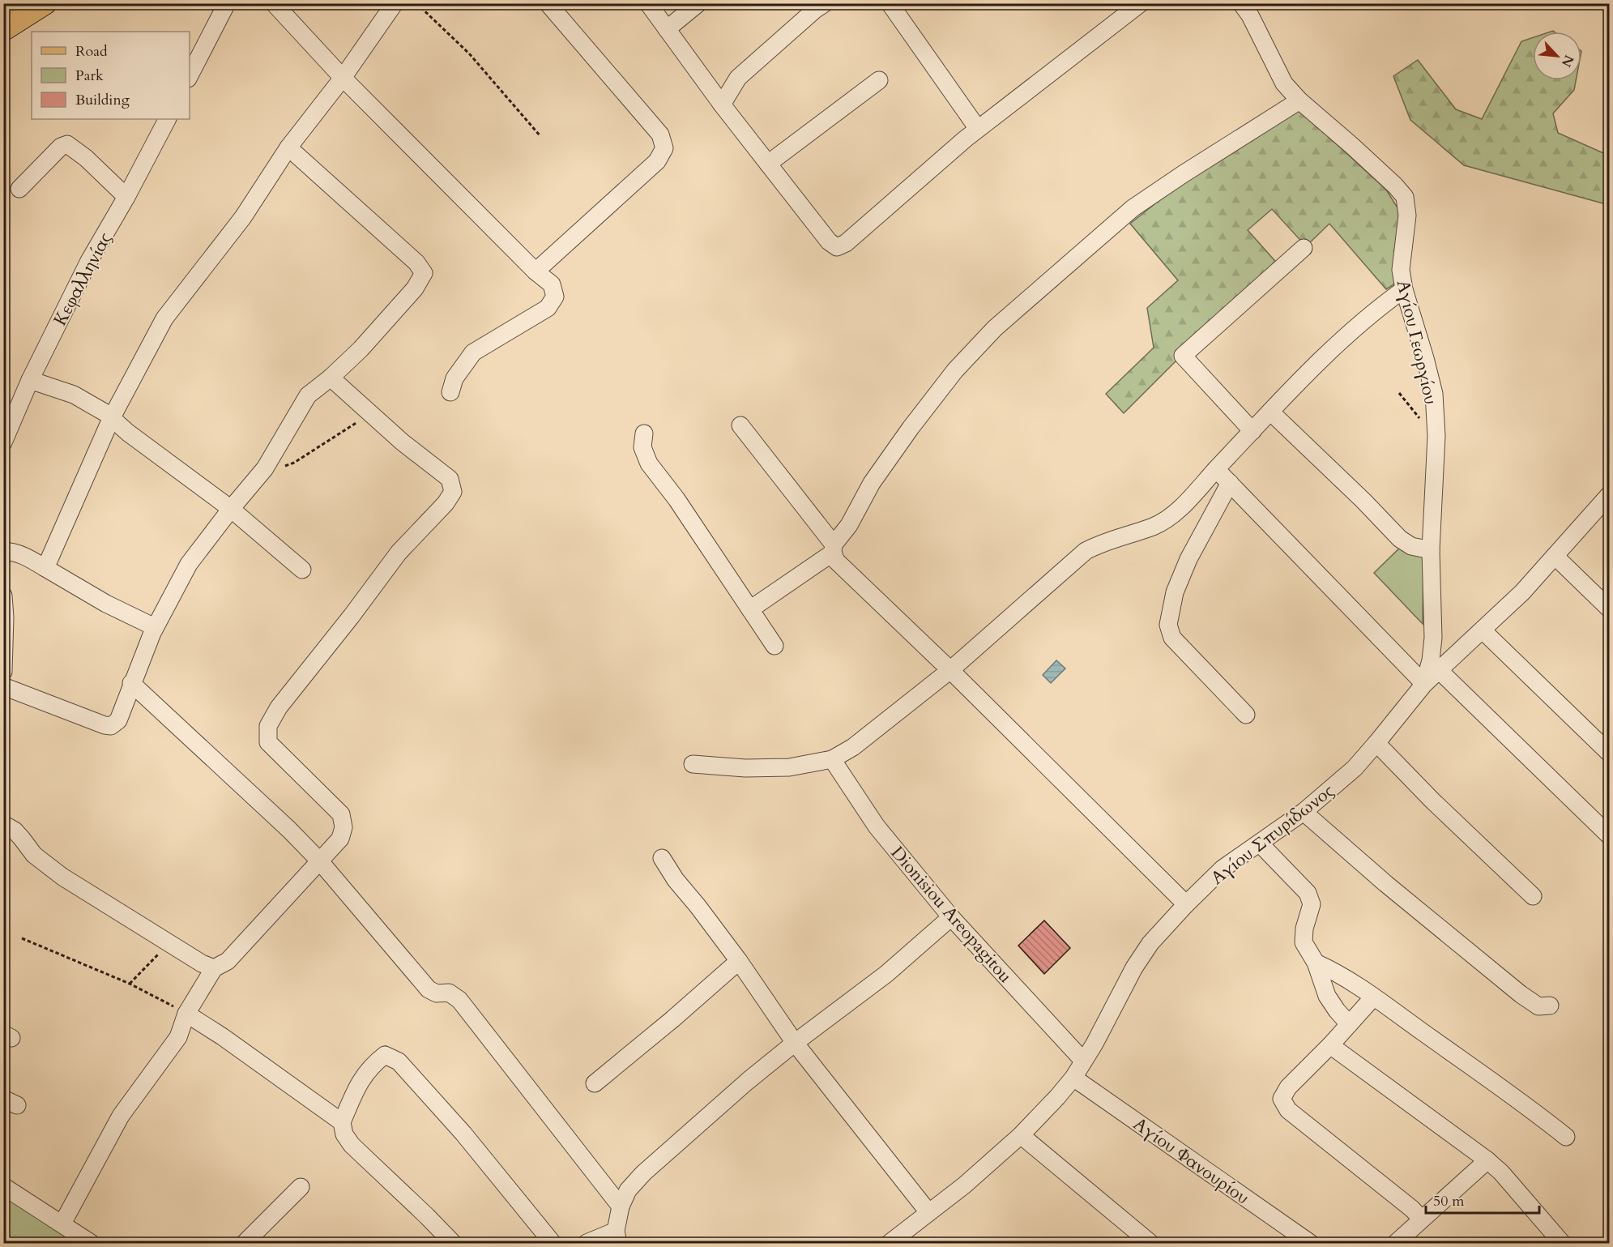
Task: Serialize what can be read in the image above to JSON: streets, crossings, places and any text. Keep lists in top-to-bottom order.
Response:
{
  "streets": {
    "street": [
      "Κεφαλληνίας",
      "Αγίου Γεωργίου",
      "Αγίου Σπυρίδωνος",
      "Dionisiou Areopagitou",
      "Αγίου Φανουρίου"
    ]
  },
  "crossings": [
    ["Αγίου Γεωργίου", "Αγίου Σπυρίδωνος"],
    ["Αγίου Σπυρίδωνος", "Dionisiou Areopagitou"],
    ["Αγίου Σπυρίδωνος", "Αγίου Φανουρίου"]
  ],
  "legend": ["Road", "Park", "Building"],
  "scale_bar": "50 m",
  "north": "bottom right"
}
